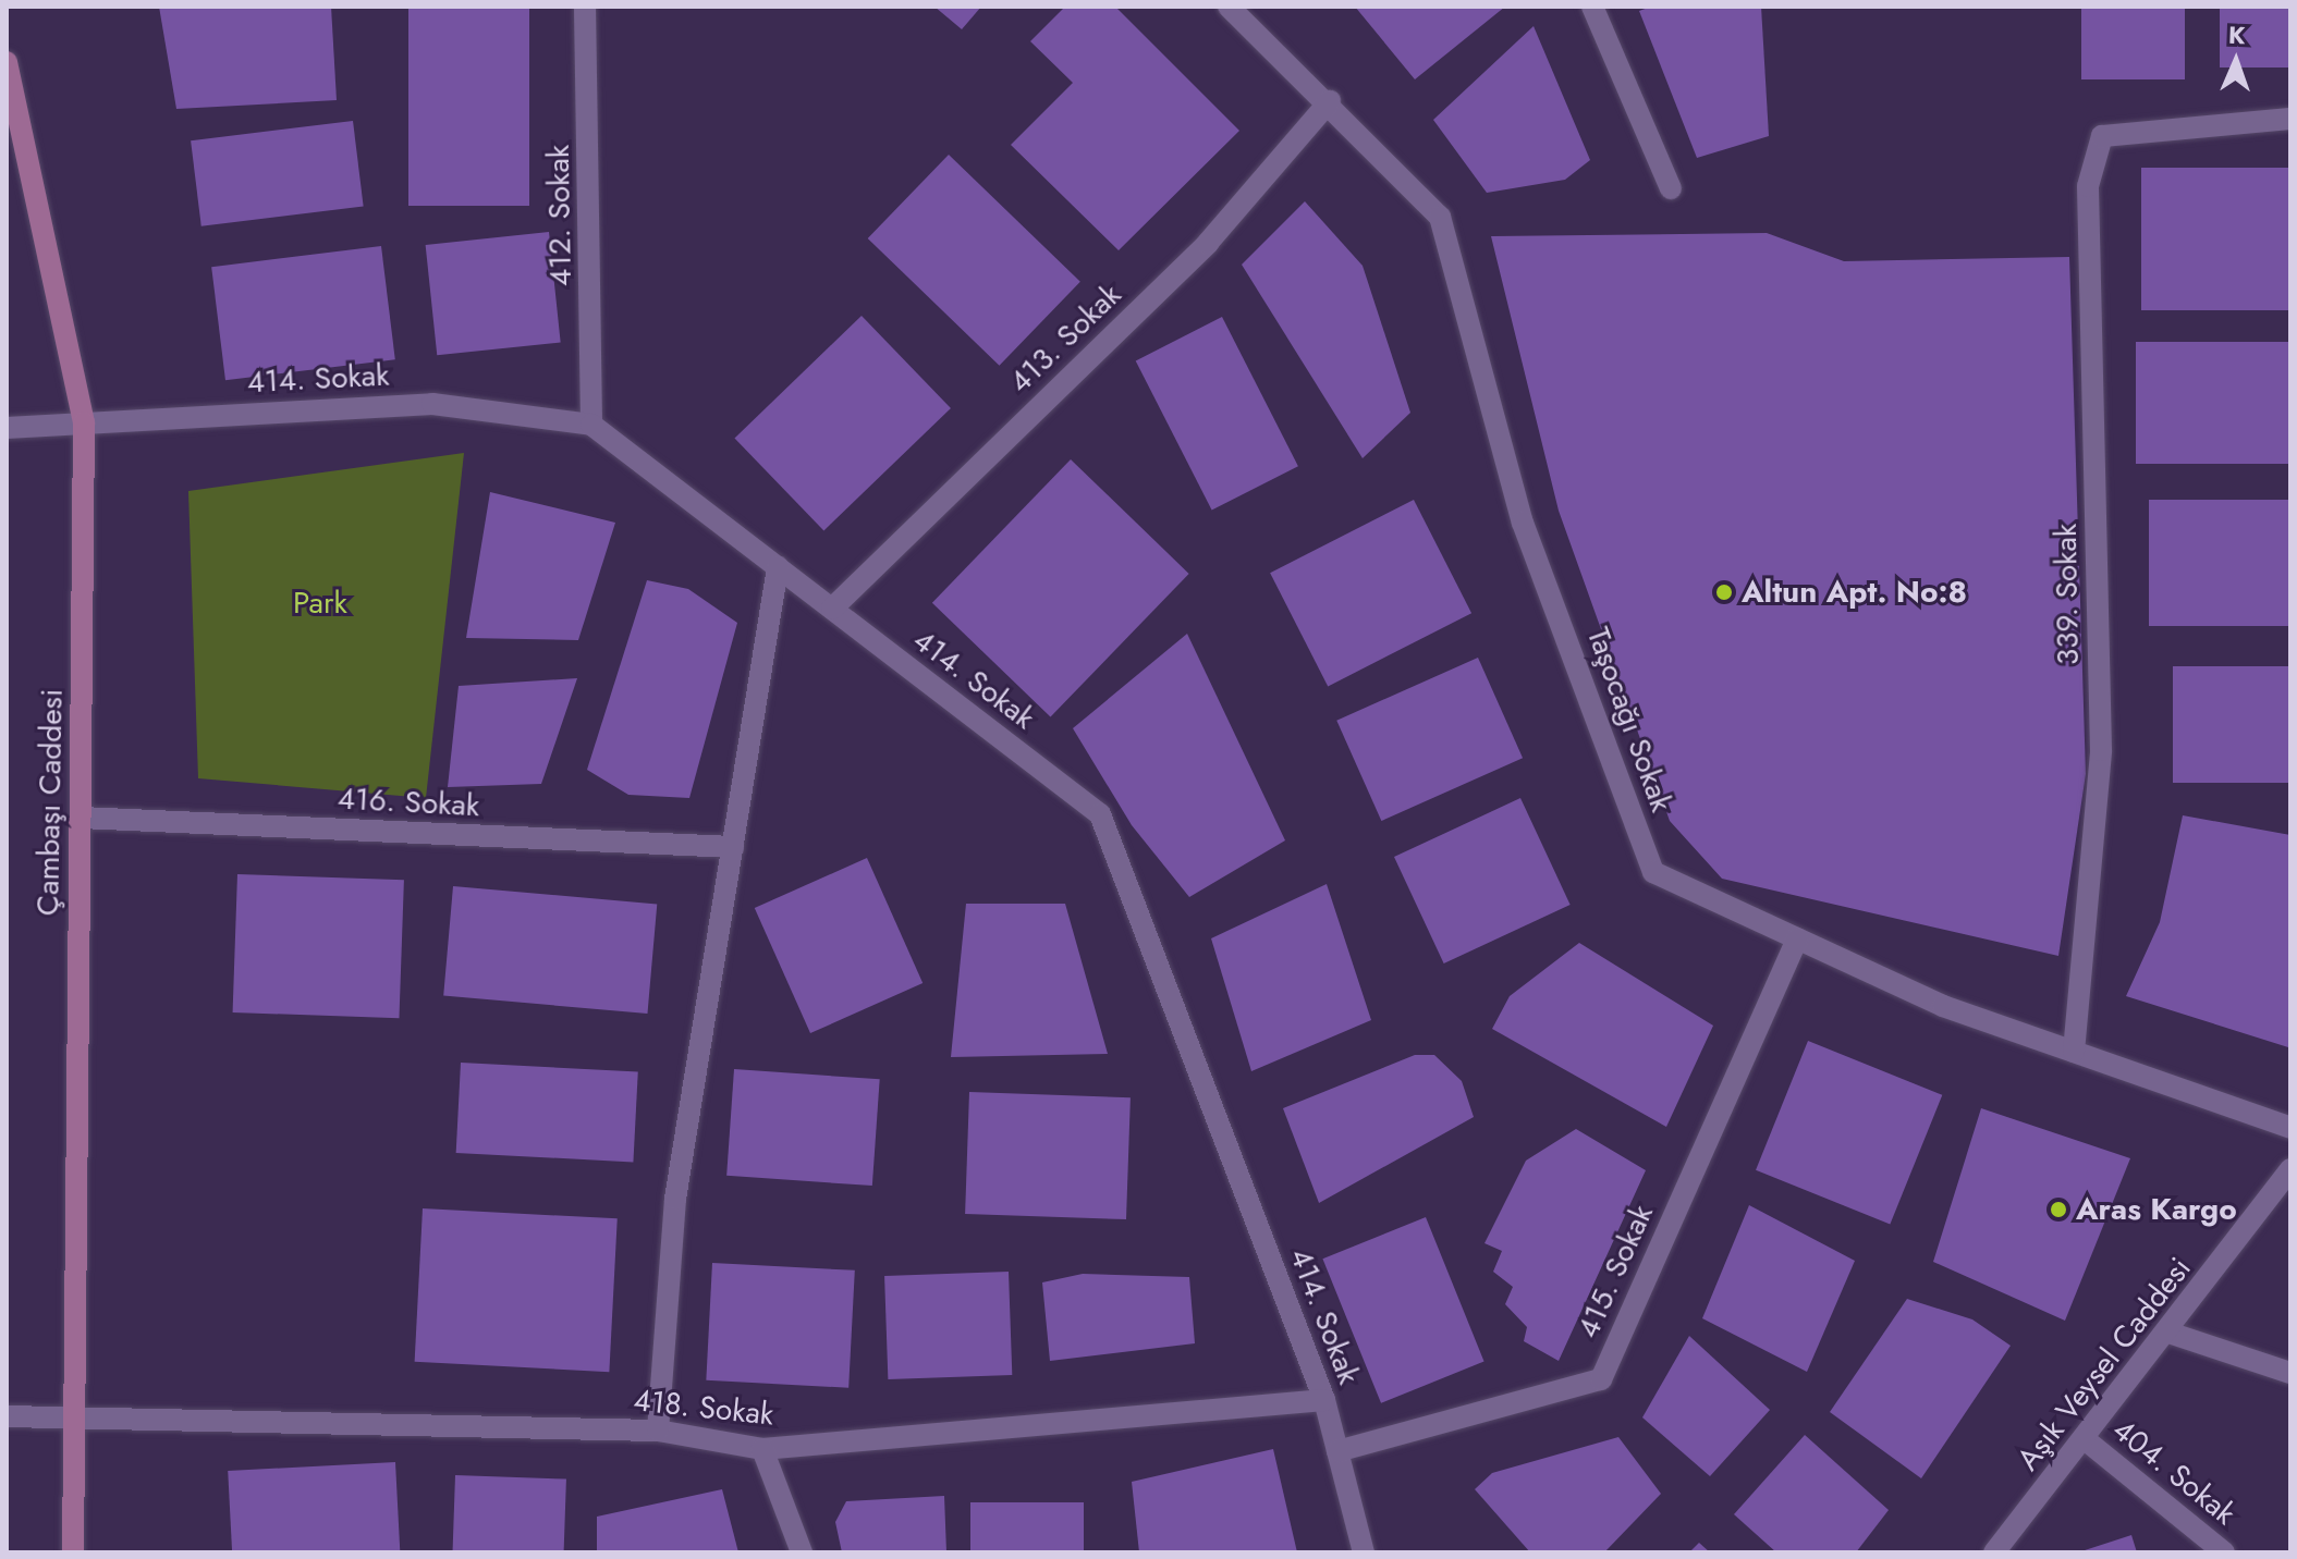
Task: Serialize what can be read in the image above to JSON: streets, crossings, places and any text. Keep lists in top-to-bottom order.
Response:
{
  "streets": {
    "main road": ["Çambaşı Caddesi"],
    "street": [
      "412. Sokak",
      "413. Sokak",
      "414. Sokak",
      "339. Sokak",
      "Taşocağı Sokak",
      "416. Sokak",
      "415. Sokak",
      "Aşık Veysel Caddesi",
      "418. Sokak",
      "404. Sokak"
    ]
  },
  "crossings": [
    ["412. Sokak", "414. Sokak"],
    ["413. Sokak", "414. Sokak"],
    ["413. Sokak", "Taşocağı Sokak"],
    ["414. Sokak", "Çambaşı Caddesi"],
    ["414. Sokak", "415. Sokak"],
    ["414. Sokak", "418. Sokak"],
    ["339. Sokak", "Taşocağı Sokak"],
    ["Taşocağı Sokak", "415. Sokak"],
    ["Çambaşı Caddesi", "416. Sokak"],
    ["Çambaşı Caddesi", "418. Sokak"],
    ["Aşık Veysel Caddesi", "404. Sokak"]
  ],
  "parks": ["Park"],
  "places": ["Altun Apt. No:8", "Aras Kargo"],
  "north": "top"
}
